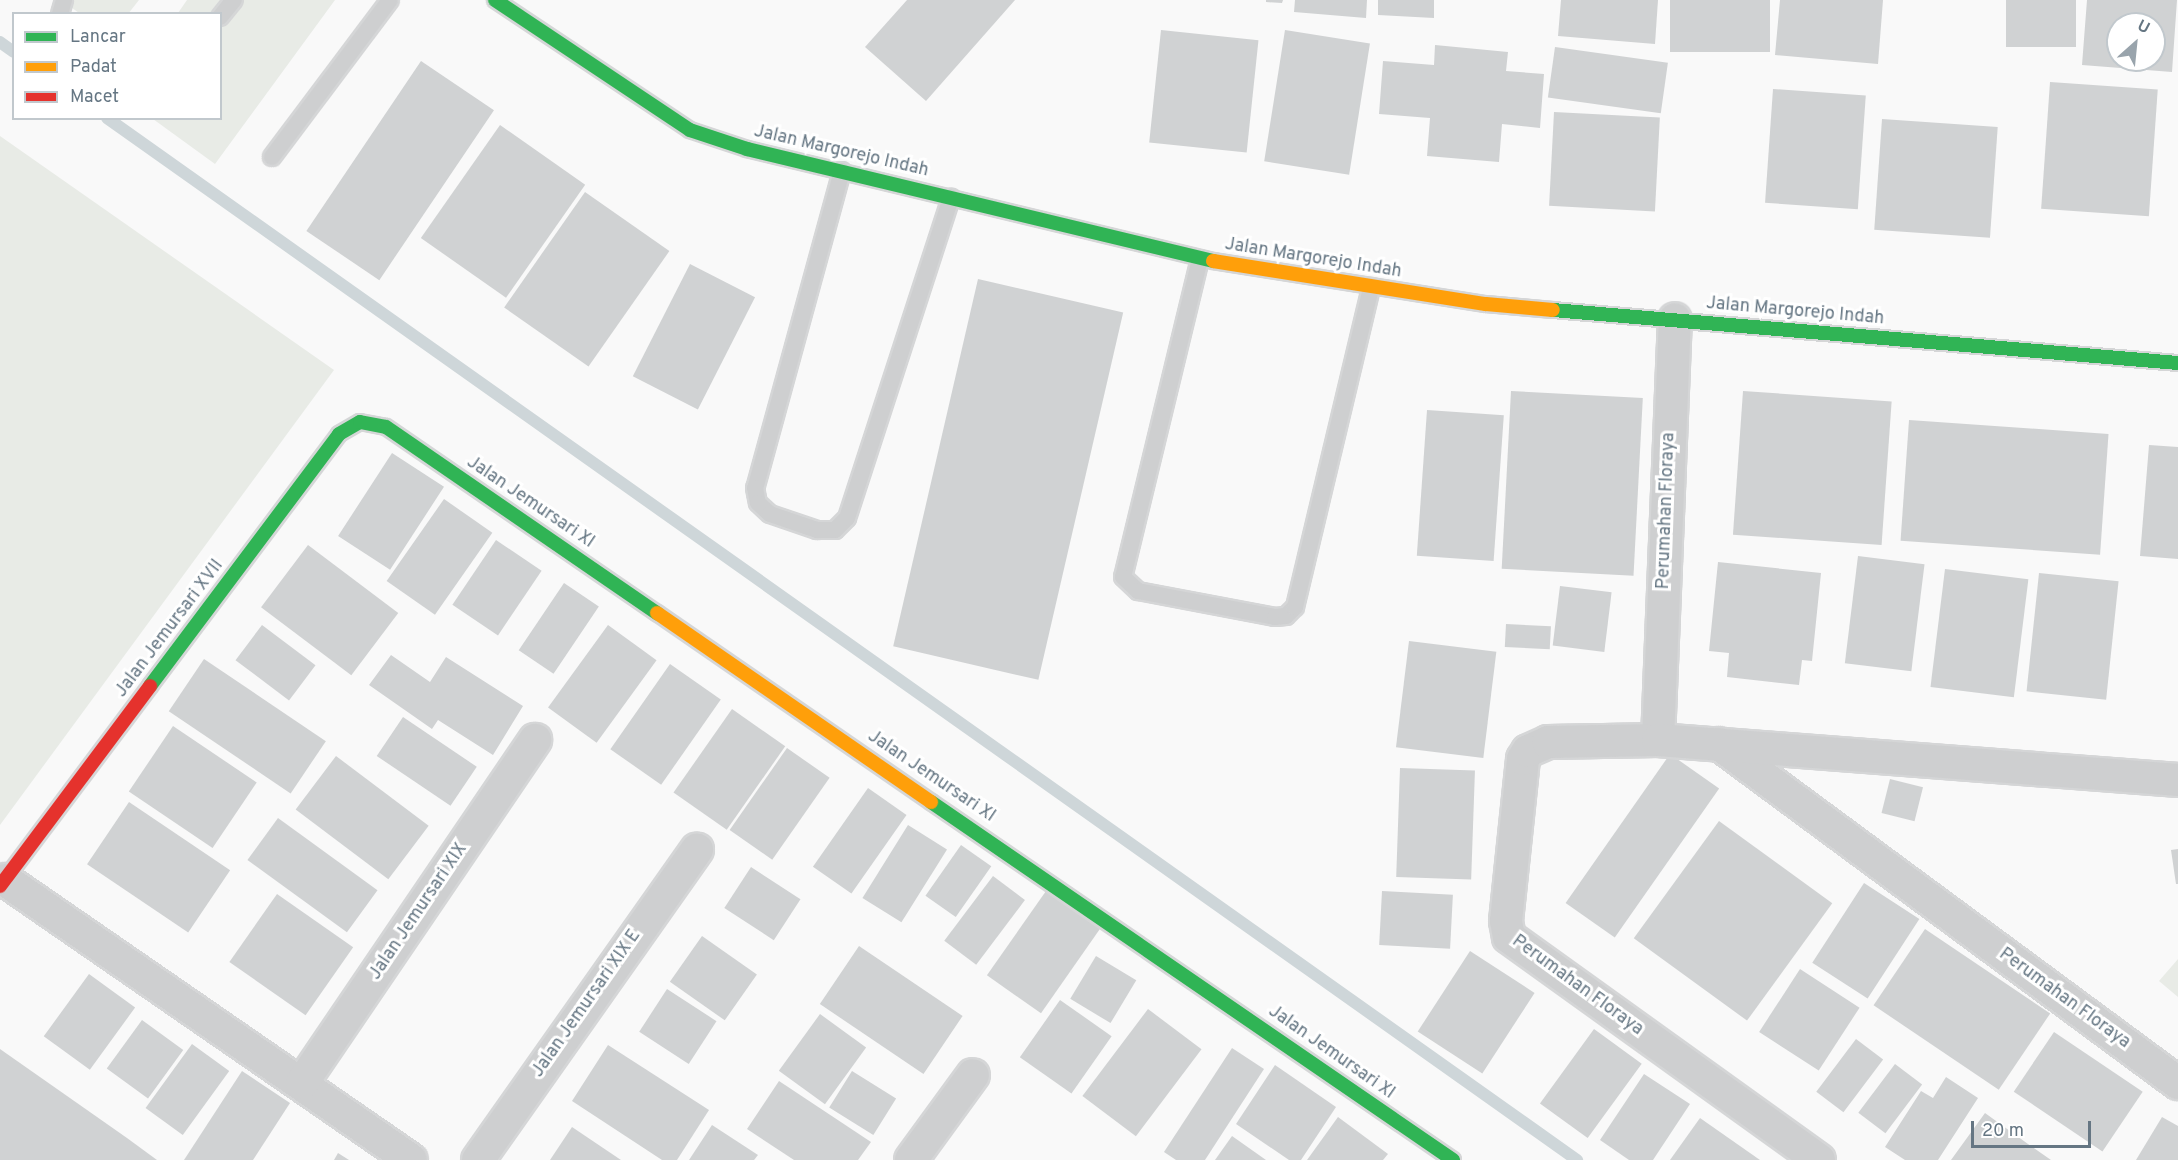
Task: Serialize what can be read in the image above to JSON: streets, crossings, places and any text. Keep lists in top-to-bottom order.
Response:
{
  "streets": {
    "street": [
      "Jalan Margorejo Indah",
      "Jalan Jemursari XI",
      "Perumahan Floraya",
      "Jalan Jemursari XVII",
      "Jalan Jemursari XIX",
      "Jalan Jemursari XIX E"
    ]
  },
  "crossings": [
    ["Jalan Margorejo Indah", "Perumahan Floraya"],
    ["Jalan Jemursari XI", "Jalan Jemursari XVII"]
  ],
  "legend": ["Lancar", "Padat", "Macet"],
  "scale_bar": "20 m",
  "north": "top right"
}
